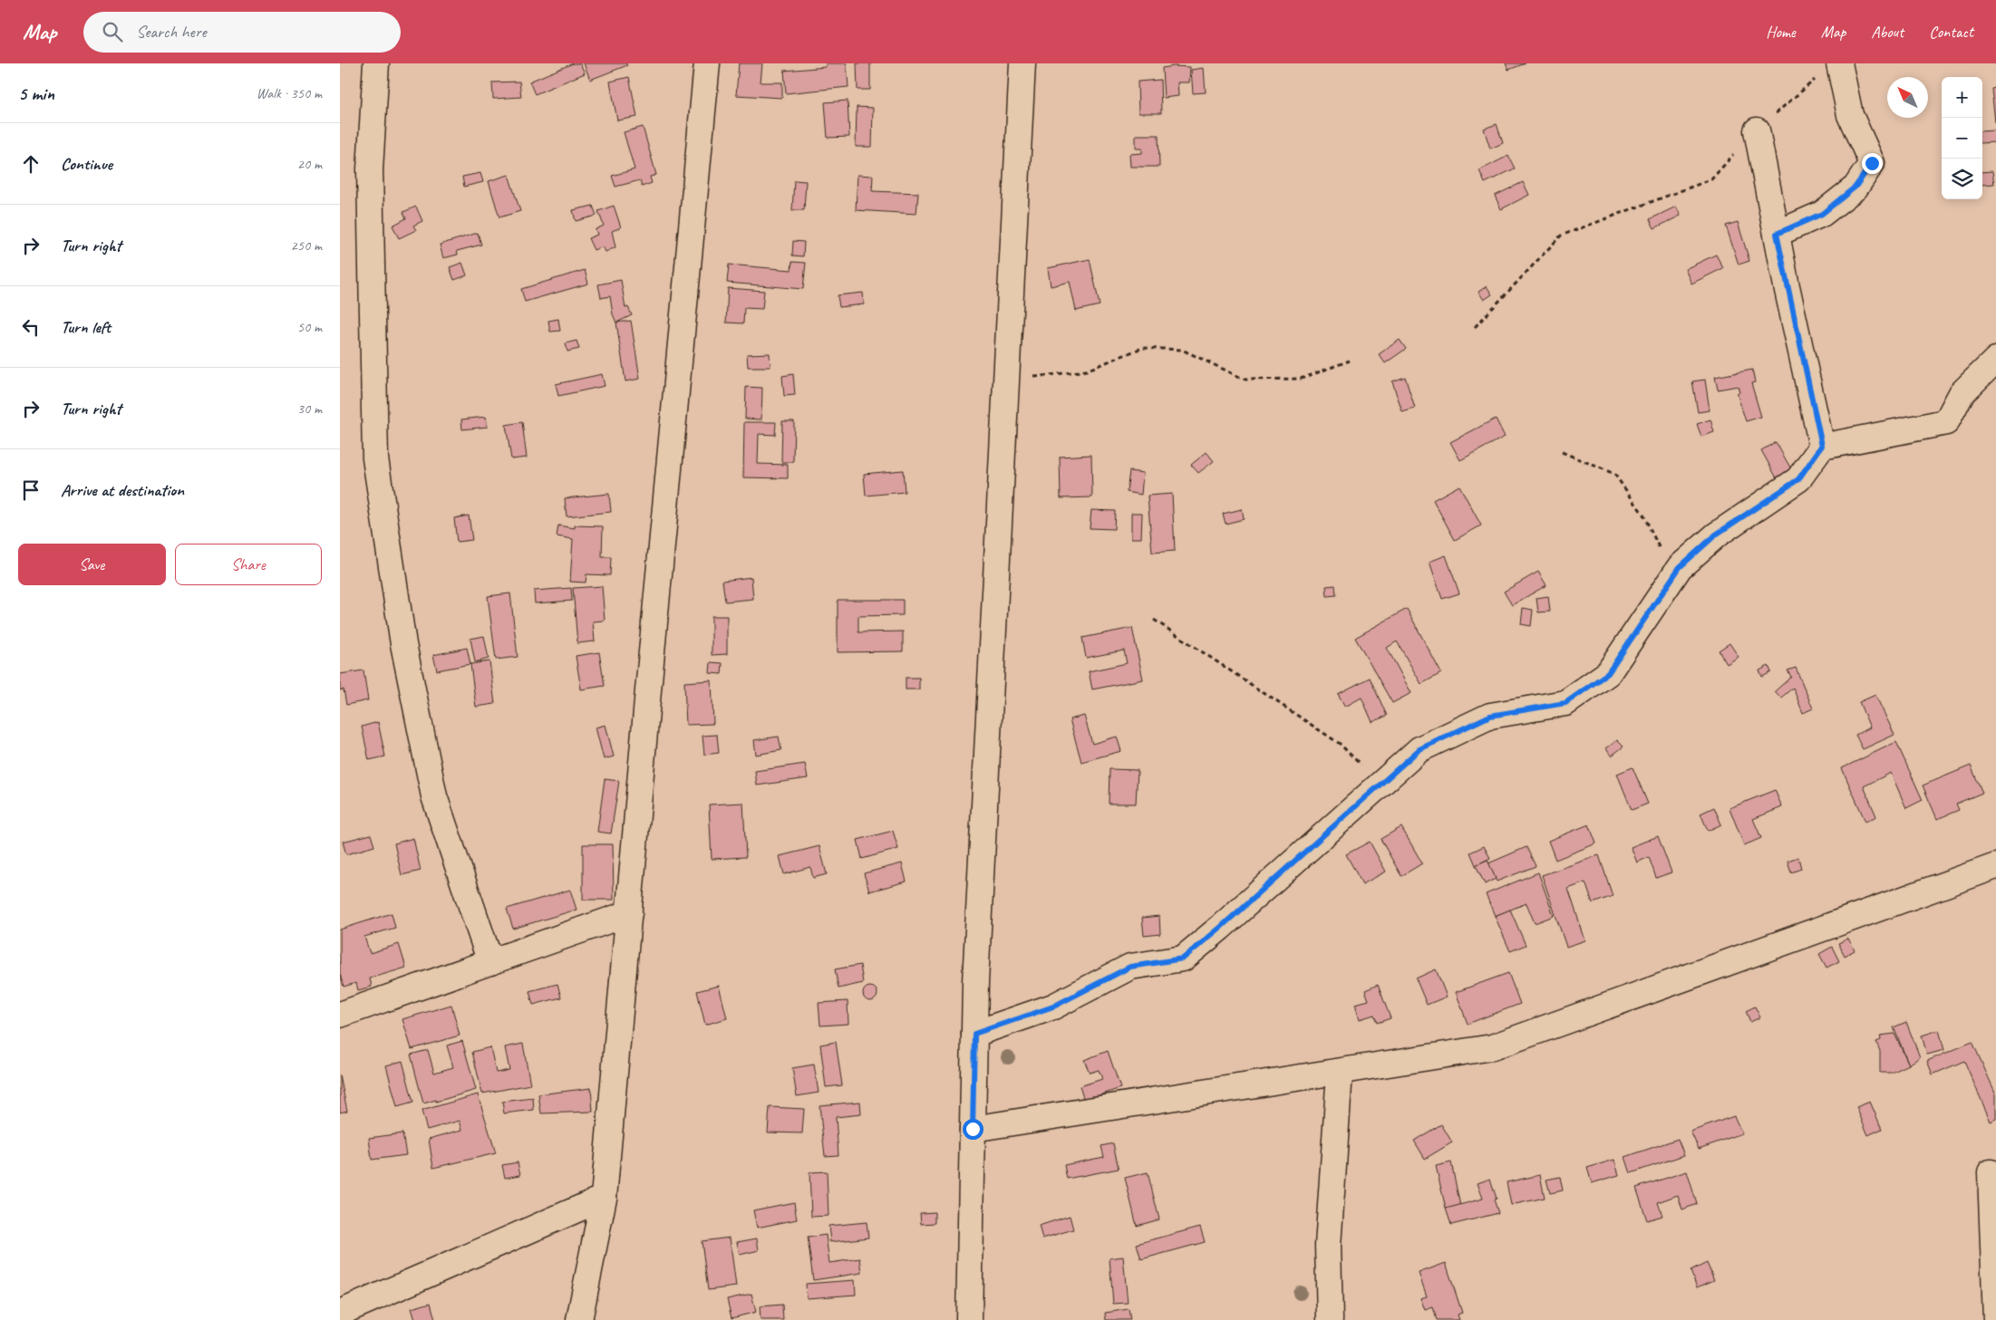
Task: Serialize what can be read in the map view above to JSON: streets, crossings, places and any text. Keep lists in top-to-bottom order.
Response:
{
  "north": "top left",
  "page": {
    "header": "Map",
    "search": "Search here",
    "nav": [
      "Home",
      "Map",
      "About",
      "Contact"
    ],
    "heading": ["5 min", "Walk · 350 m"],
    "map_buttons": ["+", "−"],
    "list": [
      ["Continue", "20 m"],
      ["Turn right", "250 m"],
      ["Turn left", "50 m"],
      ["Turn right", "30 m"],
      "Arrive at destination"
    ],
    "buttons": ["Save", "Share"]
  }
}
